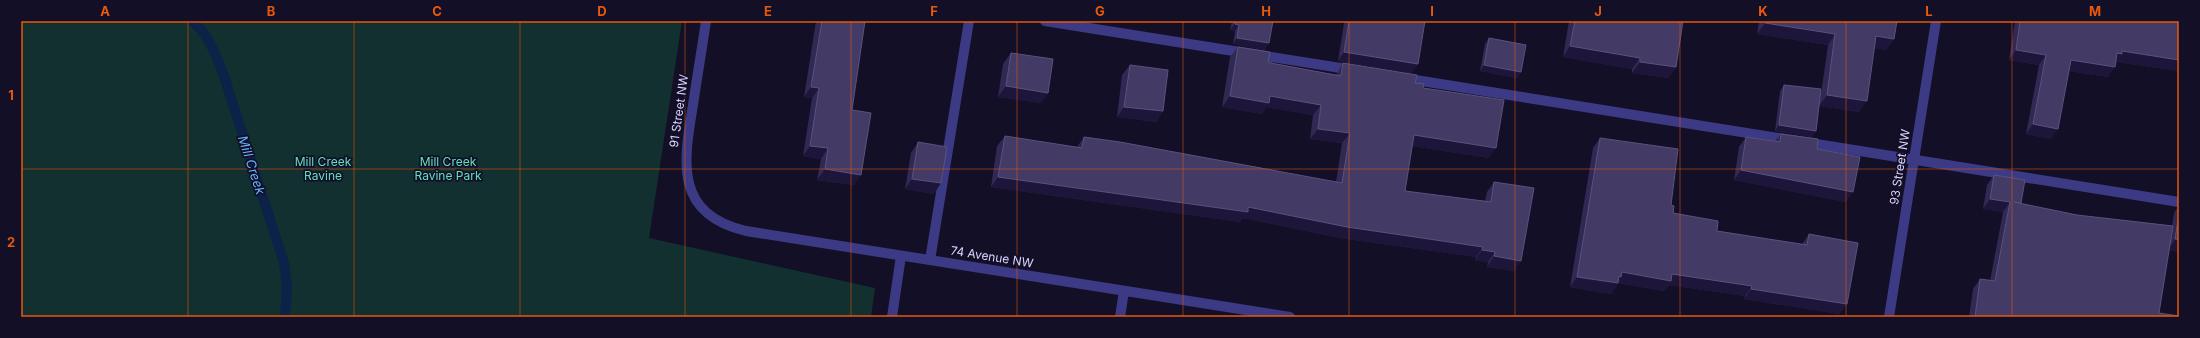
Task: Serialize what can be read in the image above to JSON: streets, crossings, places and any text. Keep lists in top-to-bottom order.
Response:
{
  "streets": {
    "street": ["91 Street NW", "93 Street NW", "74 Avenue NW"]
  },
  "crossings": [
    ["91 Street NW", "74 Avenue NW"]
  ],
  "water": ["Mill Creek"],
  "parks": ["Mill Creek Ravine", "Mill Creek Ravine Park"],
  "grid": {
    "columns": [
      "A",
      "B",
      "C",
      "D",
      "E",
      "F",
      "G",
      "H",
      "I",
      "J",
      "K",
      "L",
      "M"
    ],
    "rows": ["1", "2"]
  }
}
